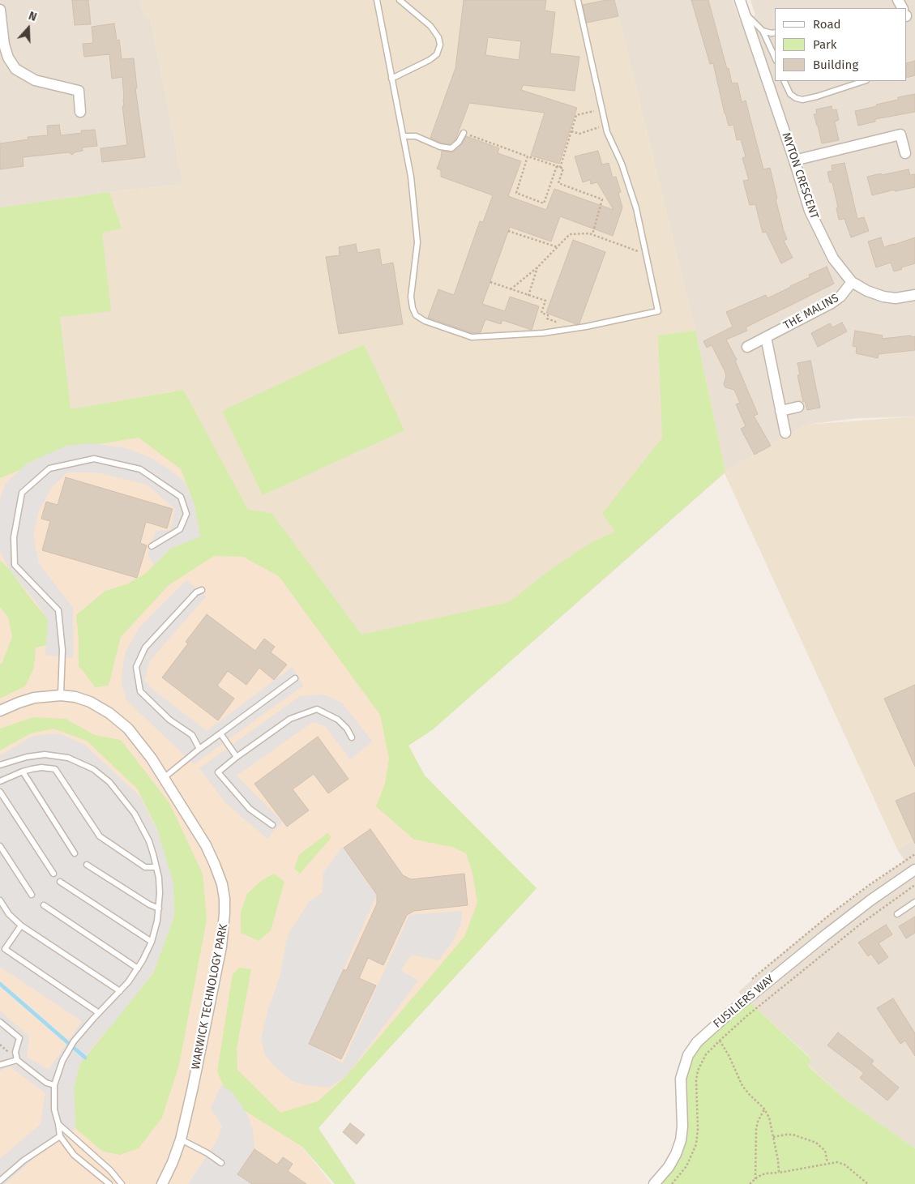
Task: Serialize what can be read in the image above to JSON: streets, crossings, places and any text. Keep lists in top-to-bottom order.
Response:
{
  "streets": {
    "street": [
      "MYTON CRESCENT",
      "THE MALINS",
      "WARWICK TECHNOLOGY PARK",
      "FUSILIERS WAY"
    ]
  },
  "crossings": [
    ["MYTON CRESCENT", "THE MALINS"]
  ],
  "legend": ["Road", "Park", "Building"],
  "north": "top"
}
